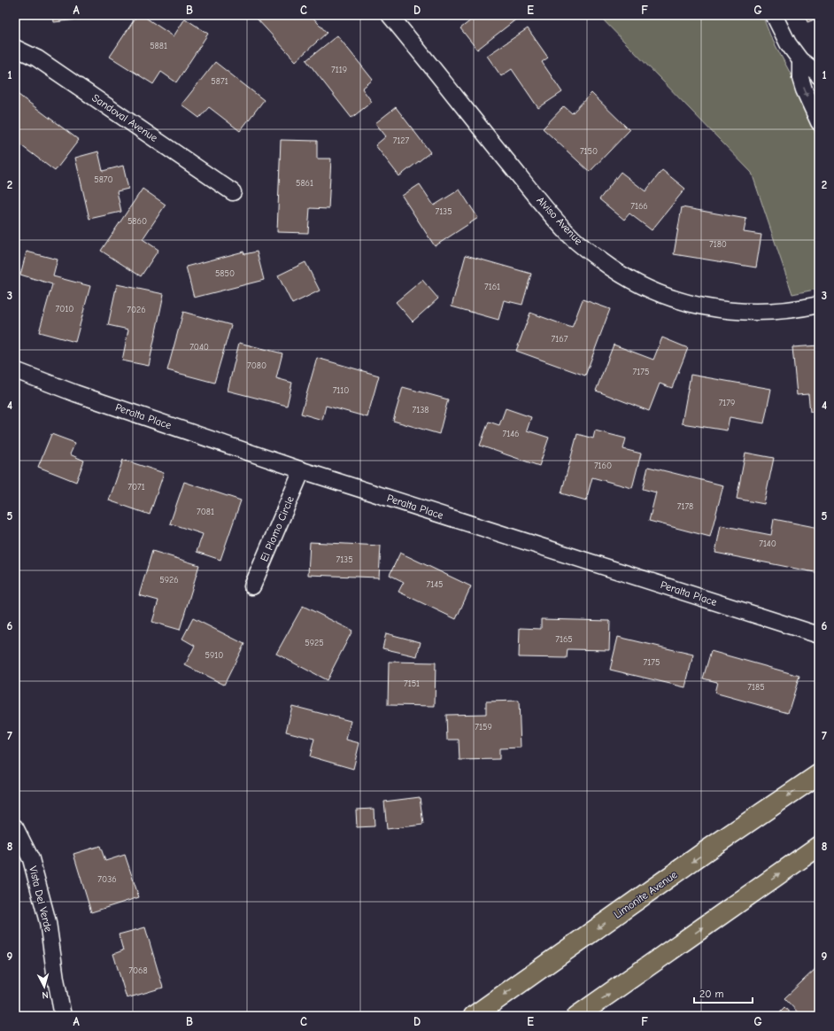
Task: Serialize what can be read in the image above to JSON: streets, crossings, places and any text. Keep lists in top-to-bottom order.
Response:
{
  "streets": {
    "main road": ["Limonite Avenue"],
    "street": [
      "Sandoval Avenue",
      "Alviso Avenue",
      "Peralta Place",
      "El Plomo Circle",
      "Vista Del Verde"
    ]
  },
  "crossings": [
    ["Peralta Place", "El Plomo Circle"]
  ],
  "house_numbers": [
    "5881",
    "7119",
    "5871",
    "7127",
    "7150",
    "5870",
    "5861",
    "7166",
    "7135",
    "5860",
    "7180",
    "5850",
    "7161",
    "7010",
    "7026",
    "7167",
    "7040",
    "7080",
    "7175",
    "7110",
    "7179",
    "7138",
    "7146",
    "7160",
    "7071",
    "7178",
    "7081",
    "7140",
    "7135",
    "5926",
    "7145",
    "7165",
    "5925",
    "5910",
    "7175",
    "7151",
    "7185",
    "7159",
    "7036",
    "7068"
  ],
  "scale_bar": "20 m",
  "north": "bottom",
  "grid": {
    "columns": [
      "A",
      "B",
      "C",
      "D",
      "E",
      "F",
      "G"
    ],
    "rows": [
      "1",
      "2",
      "3",
      "4",
      "5",
      "6",
      "7",
      "8",
      "9"
    ]
  }
}
